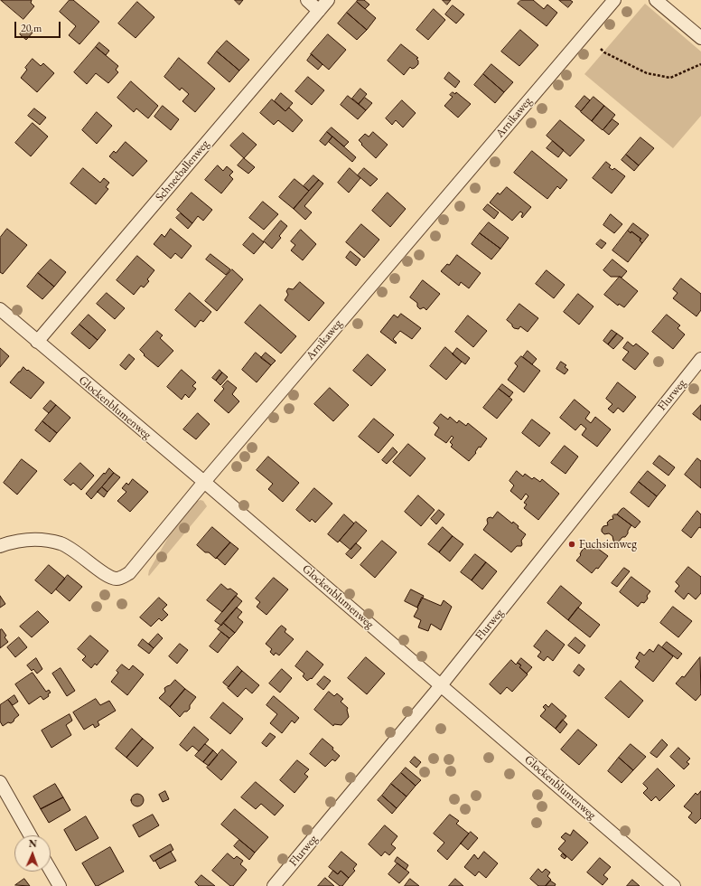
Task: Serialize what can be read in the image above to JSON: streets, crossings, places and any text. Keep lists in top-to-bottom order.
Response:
{
  "streets": {
    "street": [
      "Arnikaweg",
      "Schneeballenweg",
      "Flurweg",
      "Glockenblumenweg"
    ]
  },
  "crossings": [
    ["Arnikaweg", "Glockenblumenweg"],
    ["Schneeballenweg", "Glockenblumenweg"],
    ["Flurweg", "Glockenblumenweg"]
  ],
  "places": ["Fuchsienweg"],
  "scale_bar": "20 m",
  "north": "top"
}
